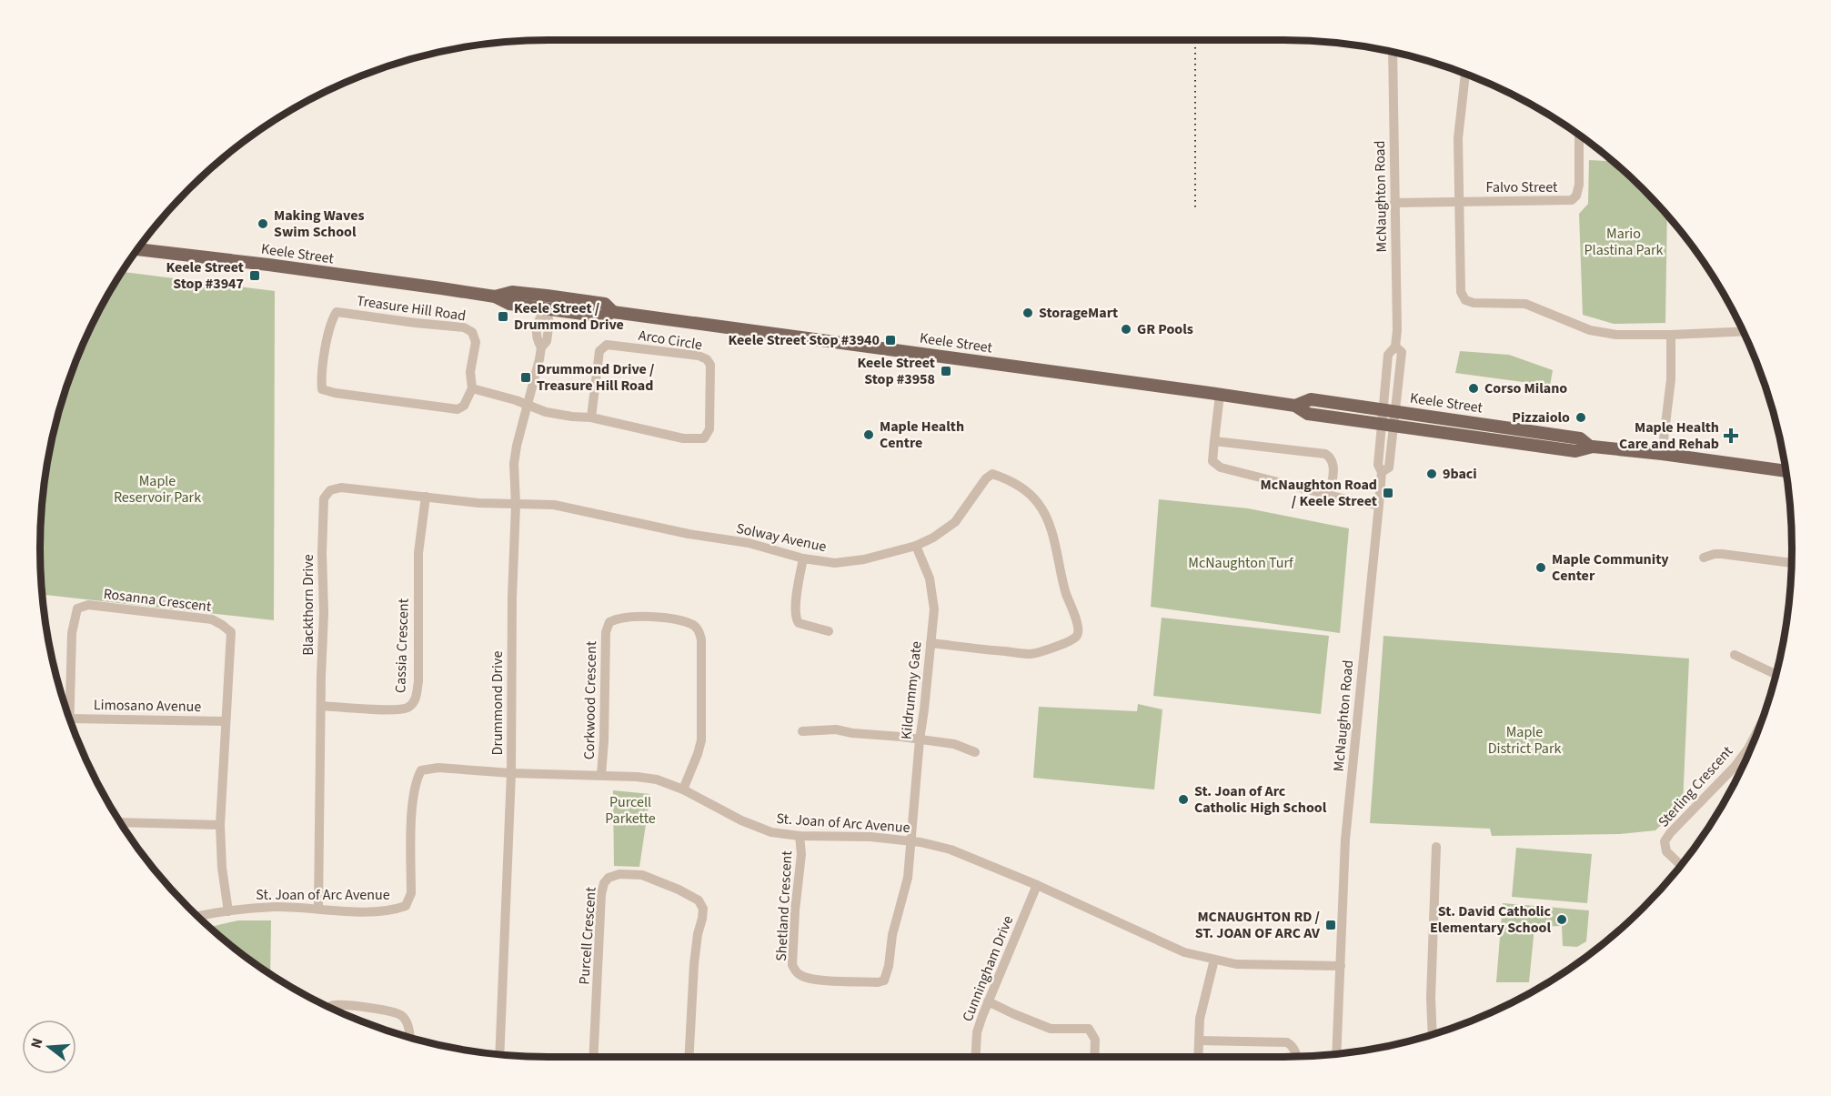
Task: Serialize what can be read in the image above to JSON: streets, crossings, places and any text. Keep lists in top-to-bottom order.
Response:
{
  "streets": {
    "main road": ["Keele Street"],
    "street": [
      "Falvo Street",
      "McNaughton Road",
      "Treasure Hill Road",
      "Arco Circle",
      "Solway Avenue",
      "Rosanna Crescent",
      "Blackthorn Drive",
      "Cassia Crescent",
      "Kildrummy Gate",
      "Corkwood Crescent",
      "Drummond Drive",
      "Limosano Avenue",
      "Sterling Crescent",
      "St. Joan of Arc Avenue",
      "Shetland Crescent",
      "Purcell Crescent",
      "Cunningham Drive"
    ]
  },
  "crossings": [
    ["Falvo Street", "McNaughton Road"],
    ["McNaughton Road", "Keele Street"],
    ["McNaughton Road", "St. Joan of Arc Avenue"],
    ["Keele Street", "Drummond Drive"],
    ["Arco Circle", "Drummond Drive"],
    ["Solway Avenue", "Blackthorn Drive"],
    ["Solway Avenue", "Kildrummy Gate"],
    ["Solway Avenue", "Drummond Drive"],
    ["Rosanna Crescent", "Limosano Avenue"],
    ["Rosanna Crescent", "St. Joan of Arc Avenue"],
    ["Blackthorn Drive", "Cassia Crescent"],
    ["Blackthorn Drive", "Drummond Drive"],
    ["Blackthorn Drive", "St. Joan of Arc Avenue"],
    ["Kildrummy Gate", "St. Joan of Arc Avenue"],
    ["Kildrummy Gate", "Shetland Crescent"],
    ["Corkwood Crescent", "St. Joan of Arc Avenue"],
    ["Drummond Drive", "St. Joan of Arc Avenue"],
    ["St. Joan of Arc Avenue", "Shetland Crescent"],
    ["St. Joan of Arc Avenue", "Cunningham Drive"]
  ],
  "parks": [
    "Mario Plastina Park",
    "Maple Reservoir Park",
    "McNaughton Turf",
    "Maple District Park",
    "Purcell Parkette"
  ],
  "places": {
    "other": [
      "Making Waves Swim School",
      "StorageMart",
      "GR Pools",
      "Corso Milano",
      "Pizzaiolo",
      "Maple Health Centre",
      "9baci",
      "Maple Community Center",
      "St. Joan of Arc Catholic High School",
      "St. David Catholic Elementary School"
    ],
    "transit": [
      "Keele Street Stop #3947",
      "Keele Street / Drummond Drive",
      "Keele Street Stop #3940",
      "Keele Street Stop #3958",
      "Drummond Drive / Treasure Hill Road",
      "McNaughton Road / Keele Street",
      "MCNAUGHTON RD / ST. JOAN OF ARC AV"
    ],
    "health": ["Maple Health Care and Rehab"]
  },
  "north": "left"
}
